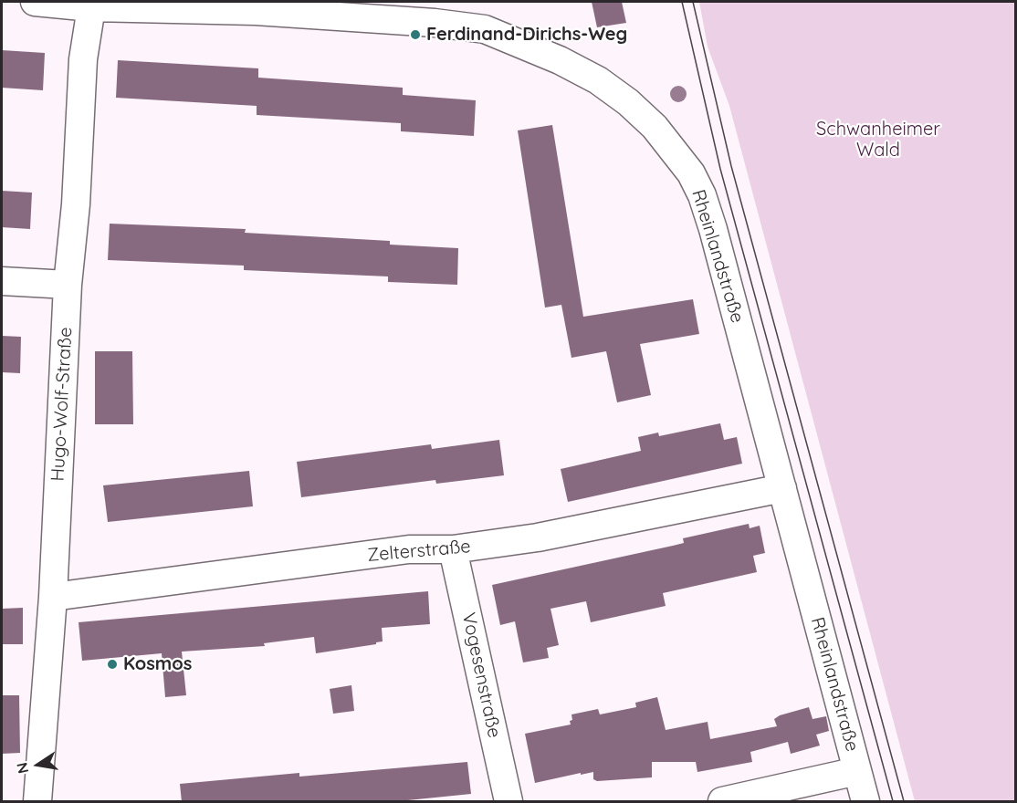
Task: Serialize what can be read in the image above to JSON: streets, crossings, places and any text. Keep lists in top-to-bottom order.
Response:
{
  "streets": {
    "street": [
      "Rheinlandstraße",
      "Hugo-Wolf-Straße",
      "Zelterstraße",
      "Vogesenstraße"
    ]
  },
  "crossings": [
    ["Rheinlandstraße", "Hugo-Wolf-Straße"],
    ["Rheinlandstraße", "Zelterstraße"],
    ["Hugo-Wolf-Straße", "Zelterstraße"],
    ["Zelterstraße", "Vogesenstraße"]
  ],
  "parks": ["Schwanheimer Wald"],
  "places": ["Ferdinand-Dirichs-Weg", "Kosmos"],
  "north": "left"
}
